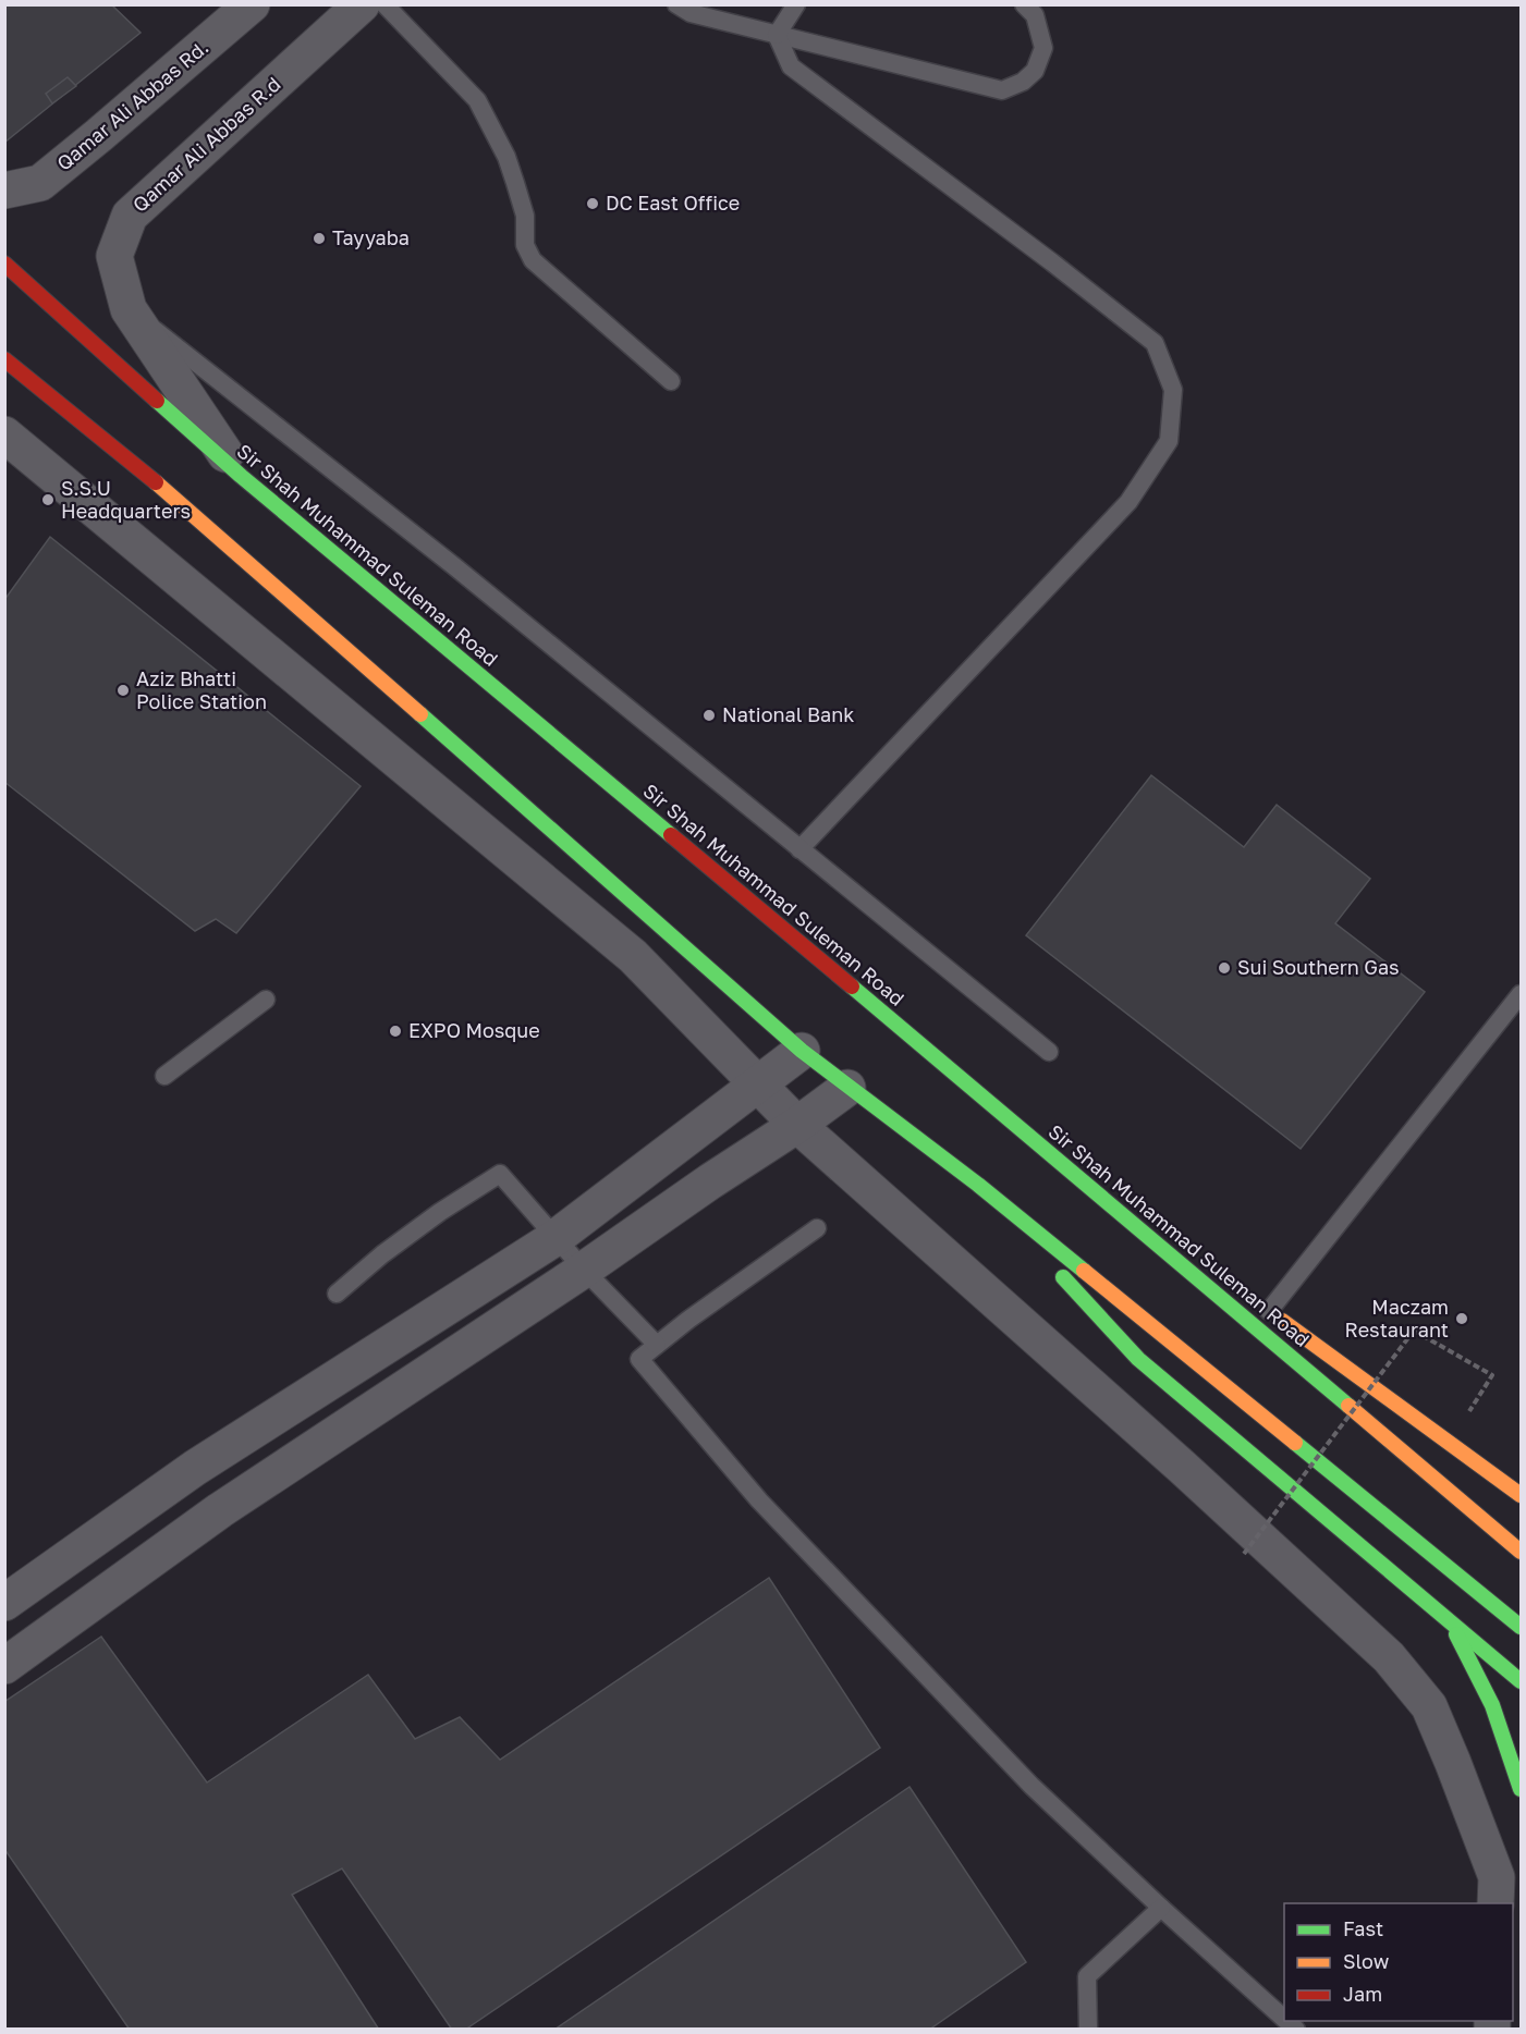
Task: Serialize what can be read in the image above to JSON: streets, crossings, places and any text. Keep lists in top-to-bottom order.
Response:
{
  "streets": {
    "highway": ["Sir Shah Muhammad Suleman Road"],
    "street": ["Qamar Ali Abbas Rd.", "Qamar Ali Abbas R.d"]
  },
  "crossings": [
    ["Qamar Ali Abbas R.d", "Sir Shah Muhammad Suleman Road"]
  ],
  "places": [
    "DC East Office",
    "Tayyaba",
    "S.S.U Headquarters",
    "Aziz Bhatti Police Station",
    "National Bank",
    "Sui Southern Gas",
    "EXPO Mosque",
    "Maczam Restaurant"
  ],
  "legend": ["Fast", "Slow", "Jam"]
}
